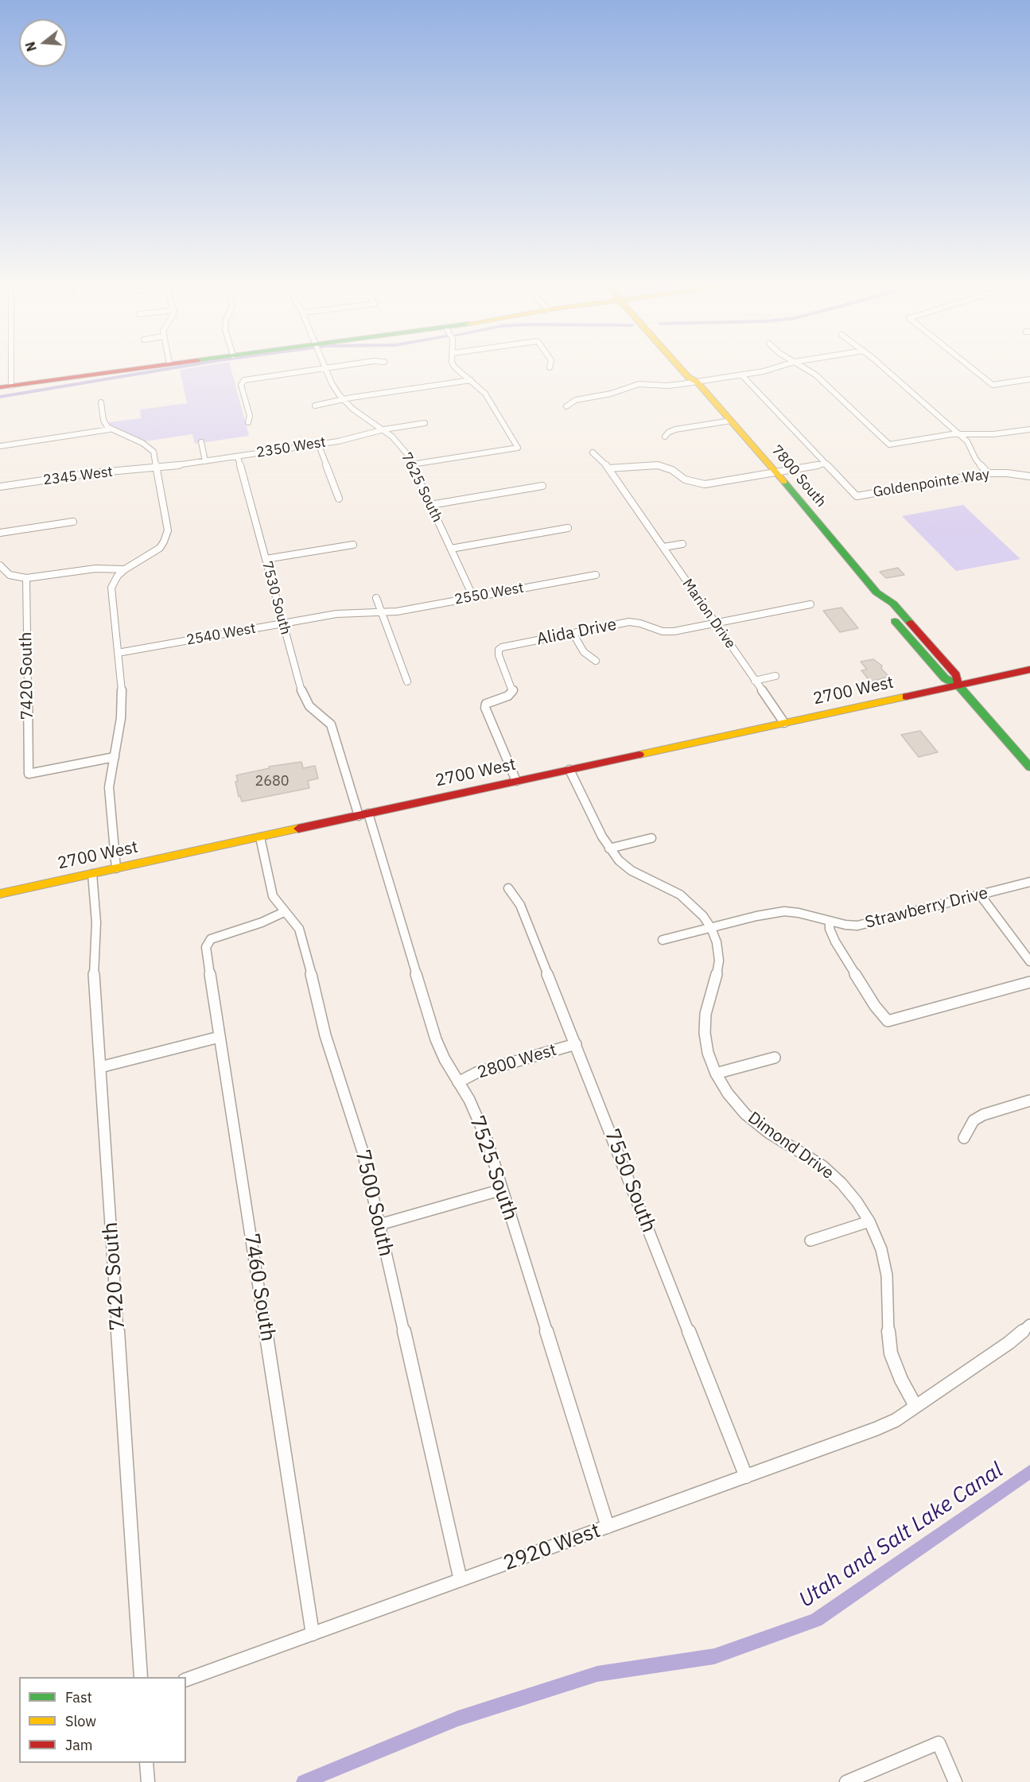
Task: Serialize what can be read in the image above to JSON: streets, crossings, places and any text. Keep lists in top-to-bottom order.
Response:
{
  "streets": {
    "main road": ["7800 South", "2700 West"],
    "street": [
      "2350 West",
      "2345 West",
      "Goldenpointe Way",
      "7625 South",
      "2550 West",
      "7530 South",
      "Marion Drive",
      "Alida Drive",
      "2540 West",
      "7420 South",
      "Strawberry Drive",
      "2800 West",
      "Dimond Drive",
      "7525 South",
      "7550 South",
      "7500 South",
      "7460 South",
      "2920 West"
    ]
  },
  "crossings": [
    ["2350 West", "2345 West"],
    ["2350 West", "7625 South"],
    ["2350 West", "7530 South"],
    ["7800 South", "2700 West"],
    ["7625 South", "2550 West"],
    ["2550 West", "2540 West"],
    ["7530 South", "2540 West"],
    ["7530 South", "7525 South"],
    ["Marion Drive", "Alida Drive"],
    ["Marion Drive", "2700 West"],
    ["Alida Drive", "2700 West"],
    ["7420 South", "2700 West"],
    ["2700 West", "Dimond Drive"],
    ["2700 West", "7525 South"],
    ["2700 West", "7500 South"],
    ["Strawberry Drive", "Dimond Drive"],
    ["2800 West", "7525 South"],
    ["2800 West", "7550 South"],
    ["Dimond Drive", "2920 West"],
    ["7525 South", "2920 West"],
    ["7550 South", "2920 West"],
    ["7500 South", "7460 South"],
    ["7500 South", "2920 West"],
    ["7460 South", "2920 West"]
  ],
  "water": ["Utah and Salt Lake Canal"],
  "house_numbers": ["2680"],
  "legend": ["Fast", "Slow", "Jam"],
  "north": "left"
}
